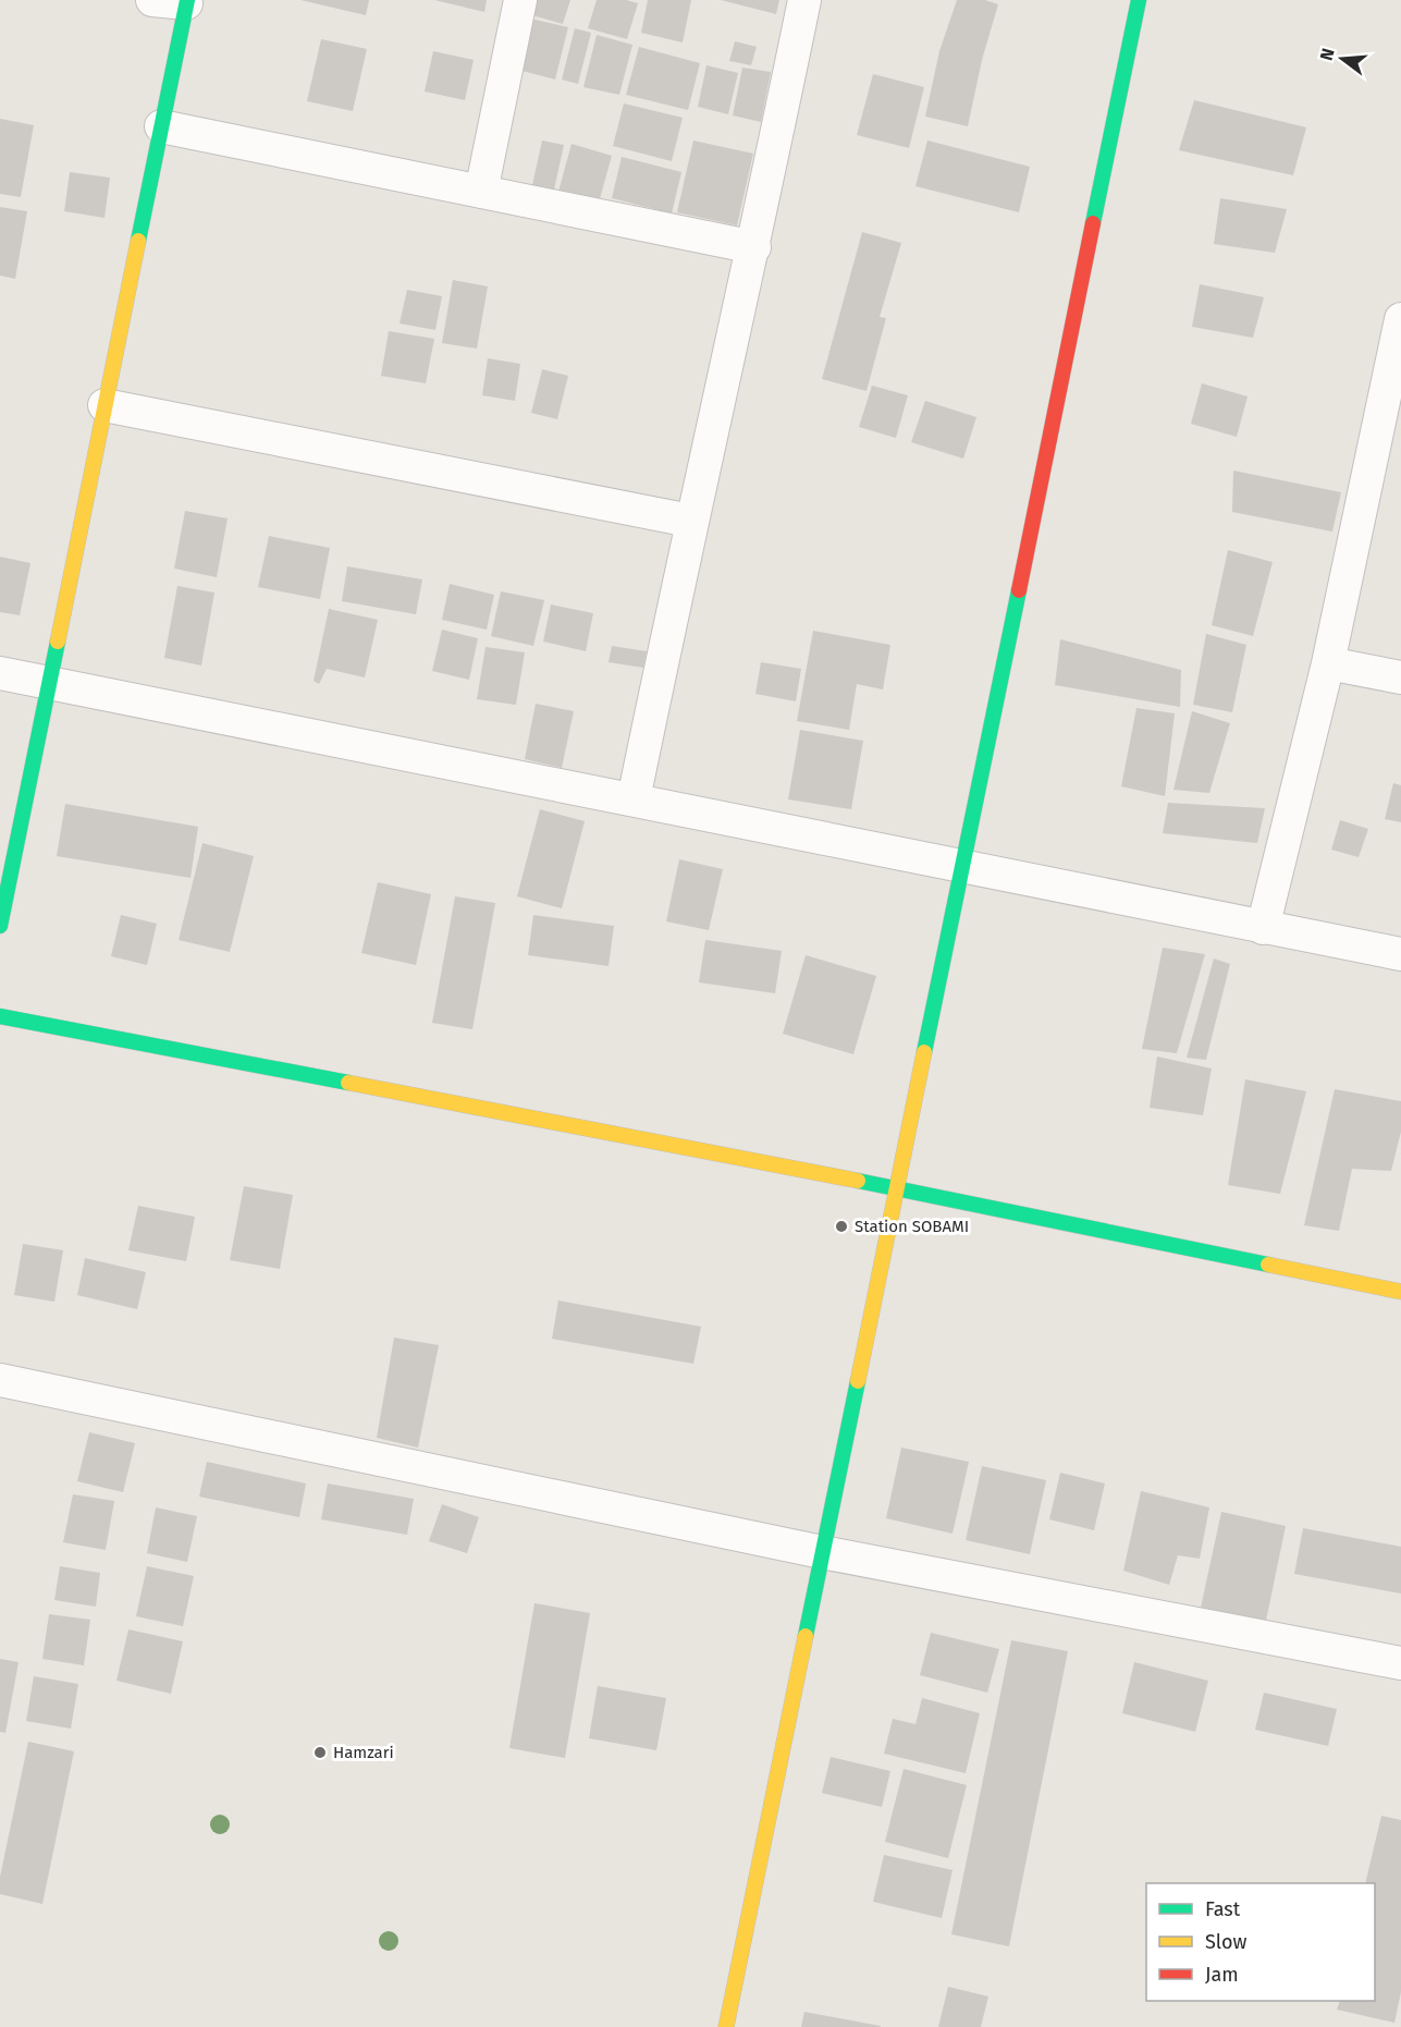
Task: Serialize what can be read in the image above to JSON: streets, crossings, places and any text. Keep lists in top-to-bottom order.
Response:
{
  "places": ["Station SOBAMI", "Hamzari"],
  "legend": ["Fast", "Slow", "Jam"],
  "north": "left"
}
